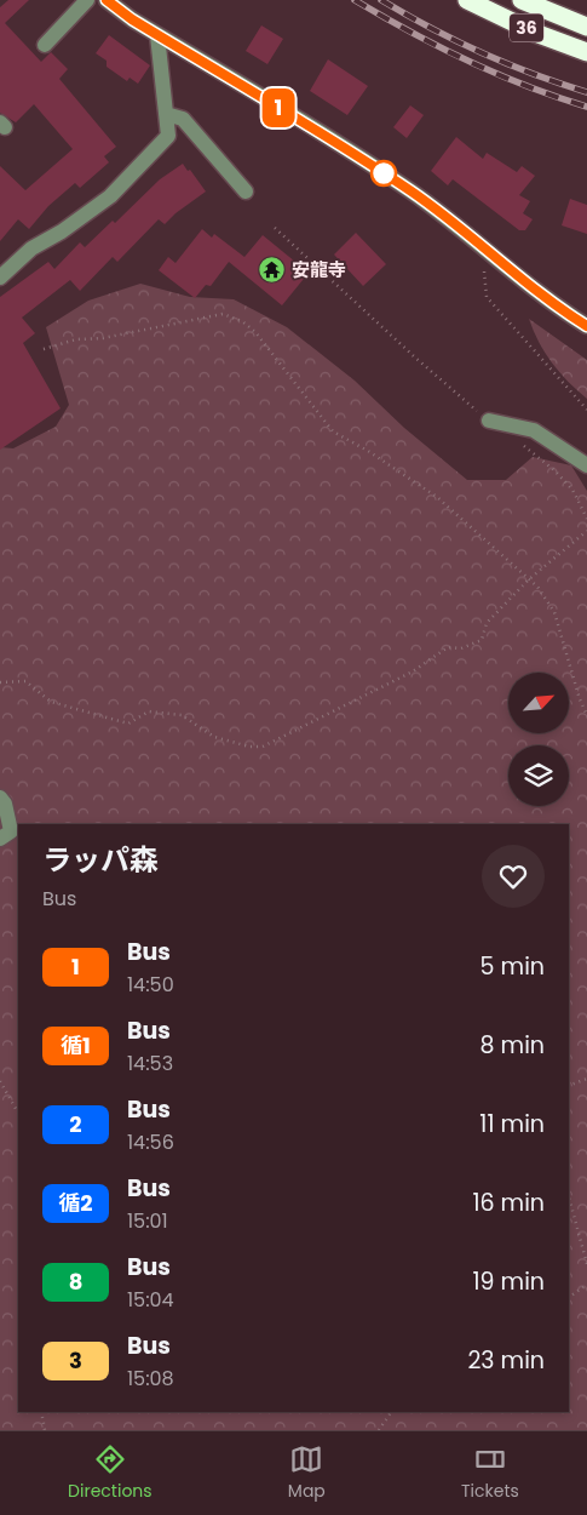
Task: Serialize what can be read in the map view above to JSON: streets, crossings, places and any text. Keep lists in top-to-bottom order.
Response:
{
  "streets": {
    "highway": ["36"]
  },
  "places": {
    "temple": ["安龍寺"]
  },
  "lines": ["bus line 1"],
  "north": "top right",
  "page": {
    "on_map": "1",
    "heading": ["ラッパ森", "Bus"],
    "list": [
      {
        "mark": "1",
        "name": "Bus",
        "note": "14:50",
        "value": "5 min"
      },
      {
        "mark": "循1",
        "name": "Bus",
        "note": "14:53",
        "value": "8 min"
      },
      {
        "mark": "2",
        "name": "Bus",
        "note": "14:56",
        "value": "11 min"
      },
      {
        "mark": "循2",
        "name": "Bus",
        "note": "15:01",
        "value": "16 min"
      },
      {
        "mark": "8",
        "name": "Bus",
        "note": "15:04",
        "value": "19 min"
      },
      {
        "mark": "3",
        "name": "Bus",
        "note": "15:08",
        "value": "23 min"
      }
    ],
    "tabs": ["Directions", "Map", "Tickets"]
  }
}
